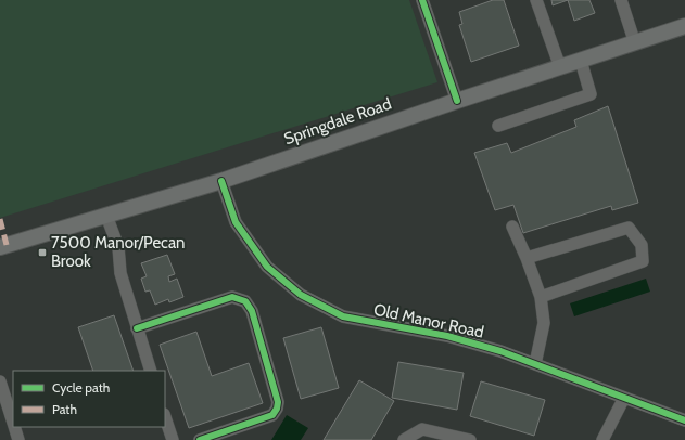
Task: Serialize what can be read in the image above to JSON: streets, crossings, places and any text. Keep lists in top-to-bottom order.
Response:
{
  "streets": {
    "main road": ["Springdale Road"],
    "street": ["Old Manor Road"]
  },
  "crossings": [
    ["Springdale Road", "Old Manor Road"]
  ],
  "places": {
    "transit": ["7500 Manor/Pecan Brook"]
  },
  "legend": ["Cycle path", "Path"]
}
